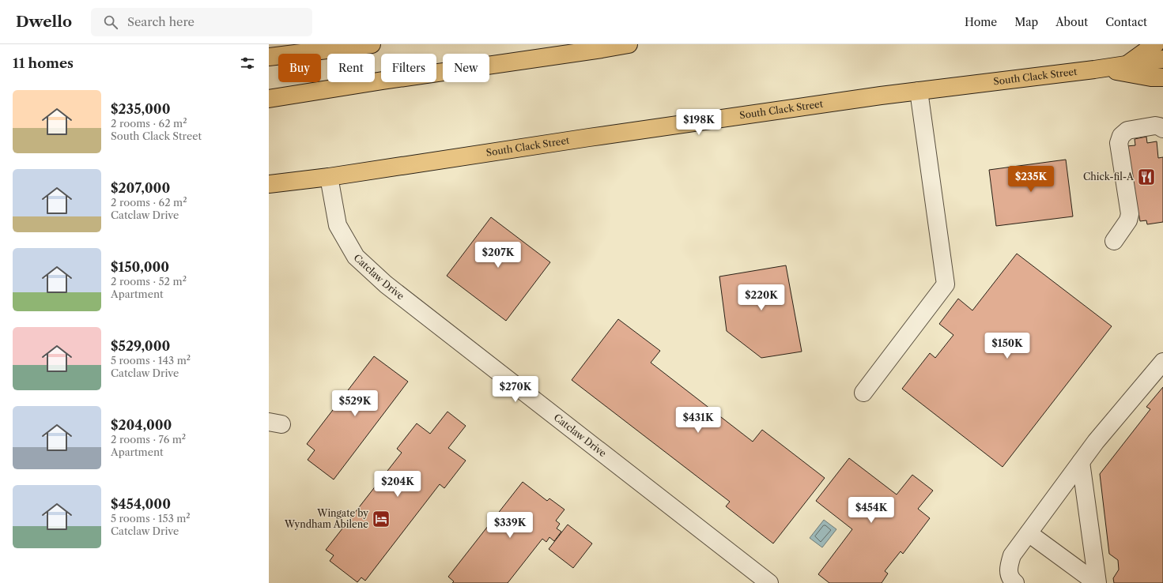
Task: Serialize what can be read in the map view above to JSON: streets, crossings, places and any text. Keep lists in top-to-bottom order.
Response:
{
  "streets": {
    "main road": ["South Clack Street"],
    "street": ["Catclaw Drive"]
  },
  "crossings": [
    ["South Clack Street", "Catclaw Drive"]
  ],
  "places": {
    "restaurant": ["Chick-fil-A"],
    "hotel": ["Wingate by Wyndham Abilene"]
  },
  "page": {
    "header": "Dwello",
    "search": "Search here",
    "nav": [
      "Home",
      "Map",
      "About",
      "Contact"
    ],
    "heading": "11 homes",
    "chip": [
      "Buy",
      "Rent",
      "Filters",
      "New"
    ],
    "list": [
      {
        "name": "$235,000",
        "note": "2 rooms · 62 m² · South Clack Street"
      },
      {
        "name": "$207,000",
        "note": "2 rooms · 62 m² · Catclaw Drive"
      },
      {
        "name": "$150,000",
        "note": "2 rooms · 52 m² · Apartment"
      },
      {
        "name": "$529,000",
        "note": "5 rooms · 143 m² · Catclaw Drive"
      },
      {
        "name": "$204,000",
        "note": "2 rooms · 76 m² · Apartment"
      },
      {
        "name": "$454,000",
        "note": "5 rooms · 153 m² · Catclaw Drive"
      }
    ],
    "price": [
      "$198K",
      "$235K",
      "$207K",
      "$220K",
      "$150K",
      "$270K",
      "$529K",
      "$431K",
      "$204K",
      "$454K",
      "$339K"
    ]
  }
}
